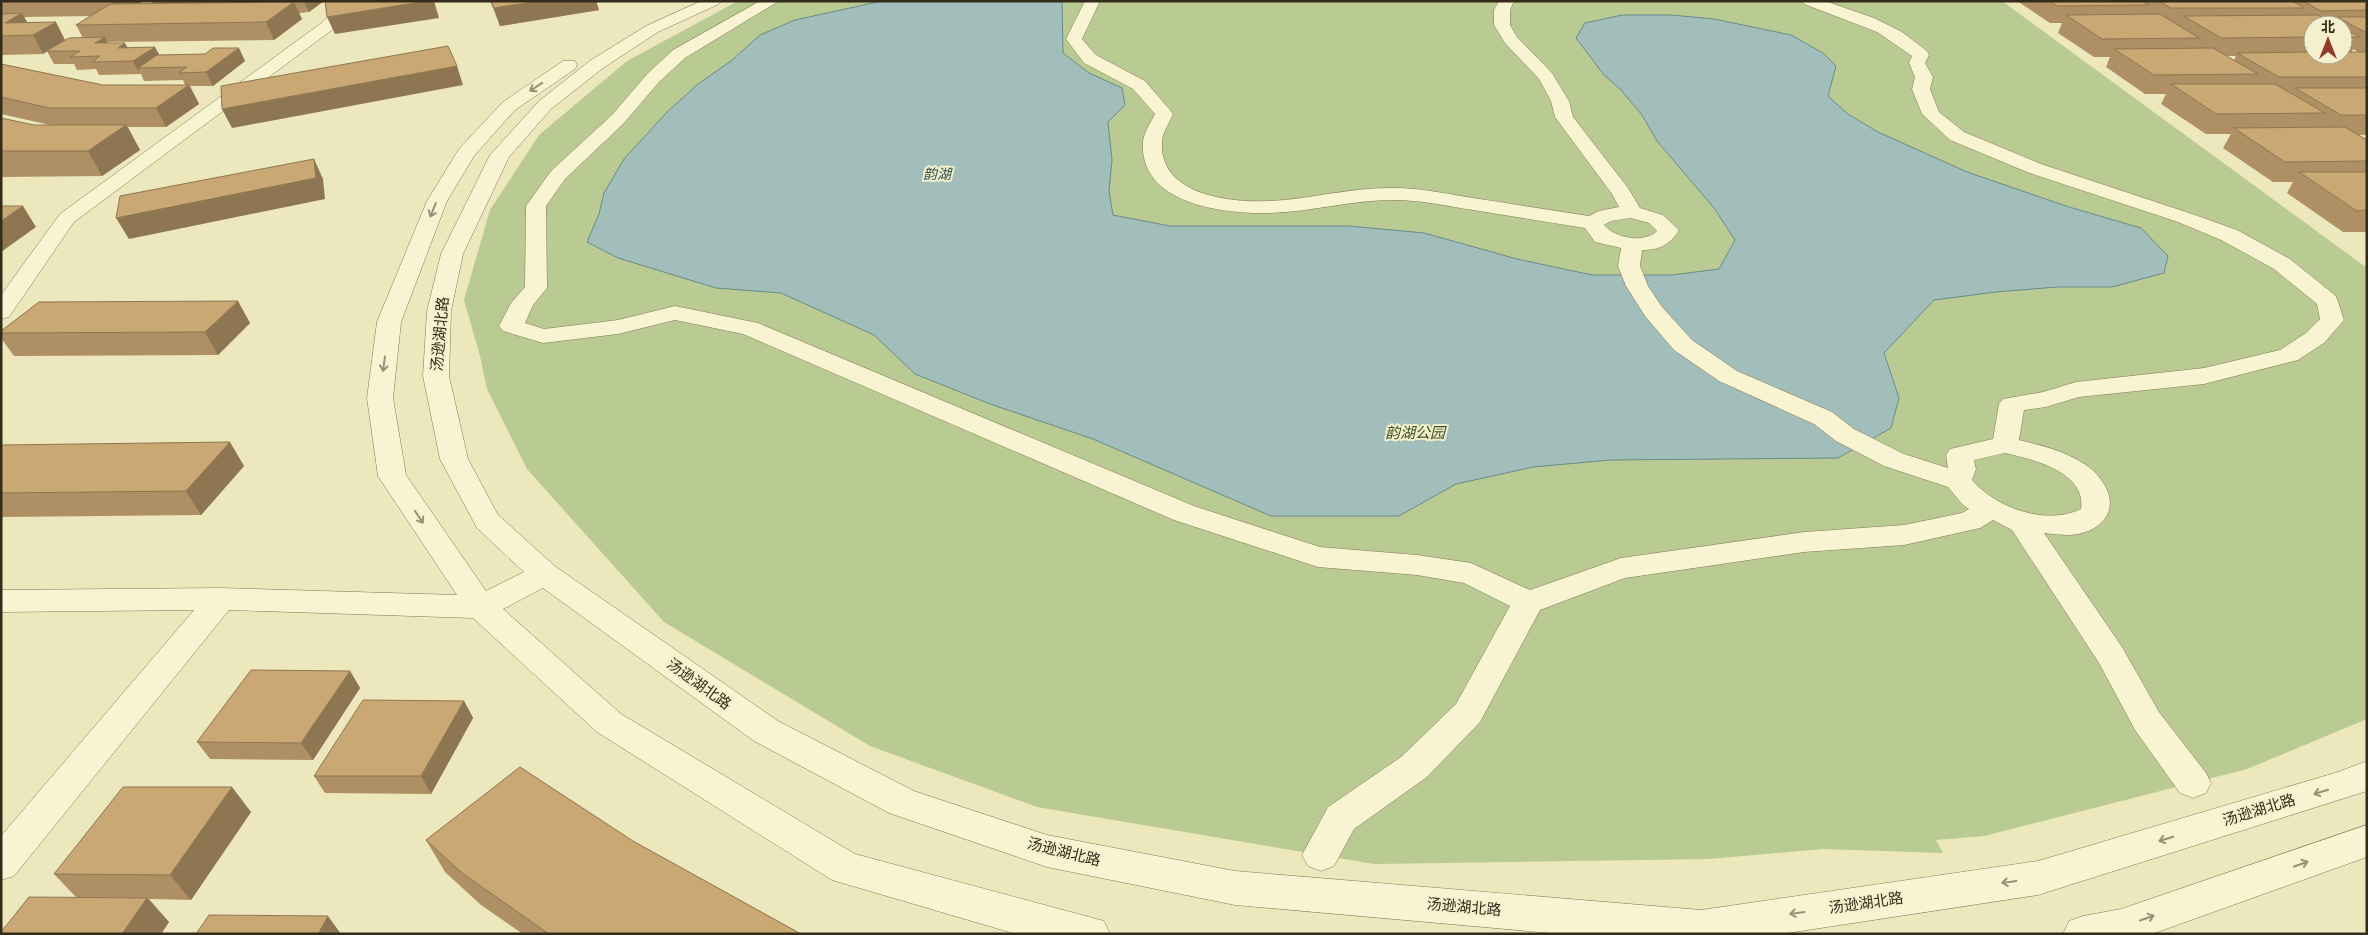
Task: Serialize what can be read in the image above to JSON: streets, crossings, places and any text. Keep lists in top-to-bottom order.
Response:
{
  "streets": {
    "street": ["汤逊湖北路"]
  },
  "water": ["韵湖"],
  "parks": ["韵湖公园"],
  "north": "top"
}
